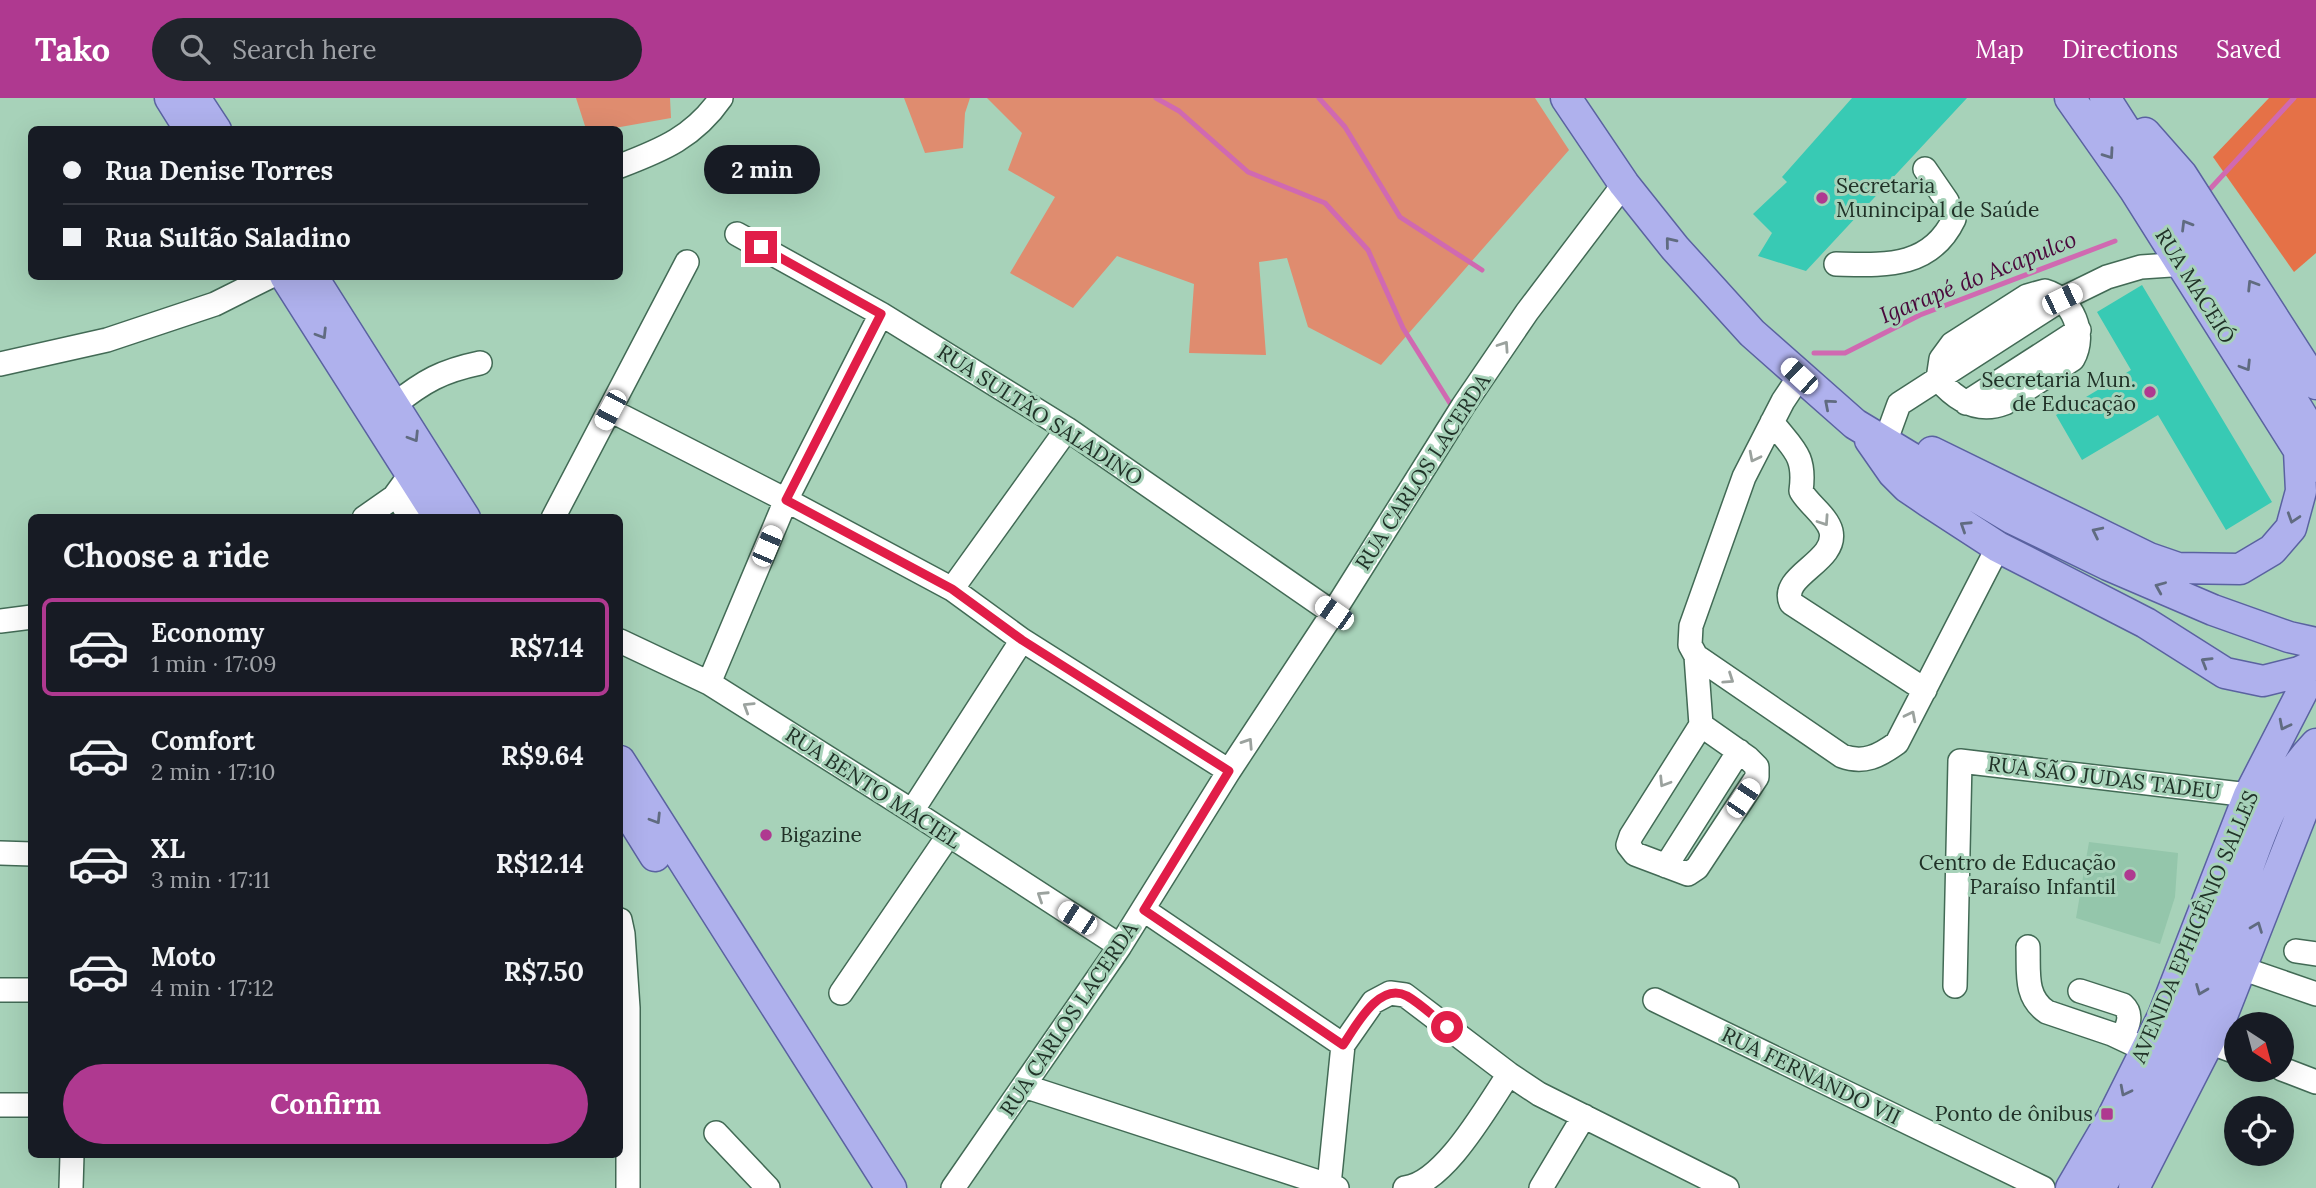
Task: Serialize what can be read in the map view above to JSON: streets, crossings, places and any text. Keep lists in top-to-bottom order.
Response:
{
  "streets": {
    "main road": ["RUA MACEIÓ", "AVENIDA EPHIGÊNIO SALLES"],
    "street": [
      "RUA SULTÃO SALADINO",
      "RUA CARLOS LACERDA",
      "RUA SÃO JUDAS TADEU",
      "RUA BENTO MACIEL",
      "RUA FERNANDO VII"
    ]
  },
  "crossings": [
    ["RUA SULTÃO SALADINO", "RUA CARLOS LACERDA"],
    ["RUA CARLOS LACERDA", "RUA BENTO MACIEL"],
    ["RUA SÃO JUDAS TADEU", "AVENIDA EPHIGÊNIO SALLES"]
  ],
  "one_way": ["RUA CARLOS LACERDA"],
  "water": ["Igarapé do Acapulco"],
  "places": {
    "other": [
      "Secretaria Munincipal de Saúde",
      "Secretaria Mun. de Educação",
      "Bigazine",
      "Centro de Educação Paraíso Infantil"
    ],
    "transit": ["Ponto de ônibus"]
  },
  "north": "bottom right",
  "page": {
    "header": "Tako",
    "search": "Search here",
    "nav": ["Map", "Directions", "Saved"],
    "banner": ["Rua Denise Torres", "Rua Sultão Saladino"],
    "bubble": "2 min",
    "heading": "Choose a ride",
    "list": [
      {
        "name": "Economy",
        "note": "1 min · 17:09",
        "value": "R$7.14"
      },
      {
        "name": "Comfort",
        "note": "2 min · 17:10",
        "value": "R$9.64"
      },
      {
        "name": "XL",
        "note": "3 min · 17:11",
        "value": "R$12.14"
      },
      {
        "name": "Moto",
        "note": "4 min · 17:12",
        "value": "R$7.50"
      }
    ],
    "buttons": "Confirm"
  }
}
